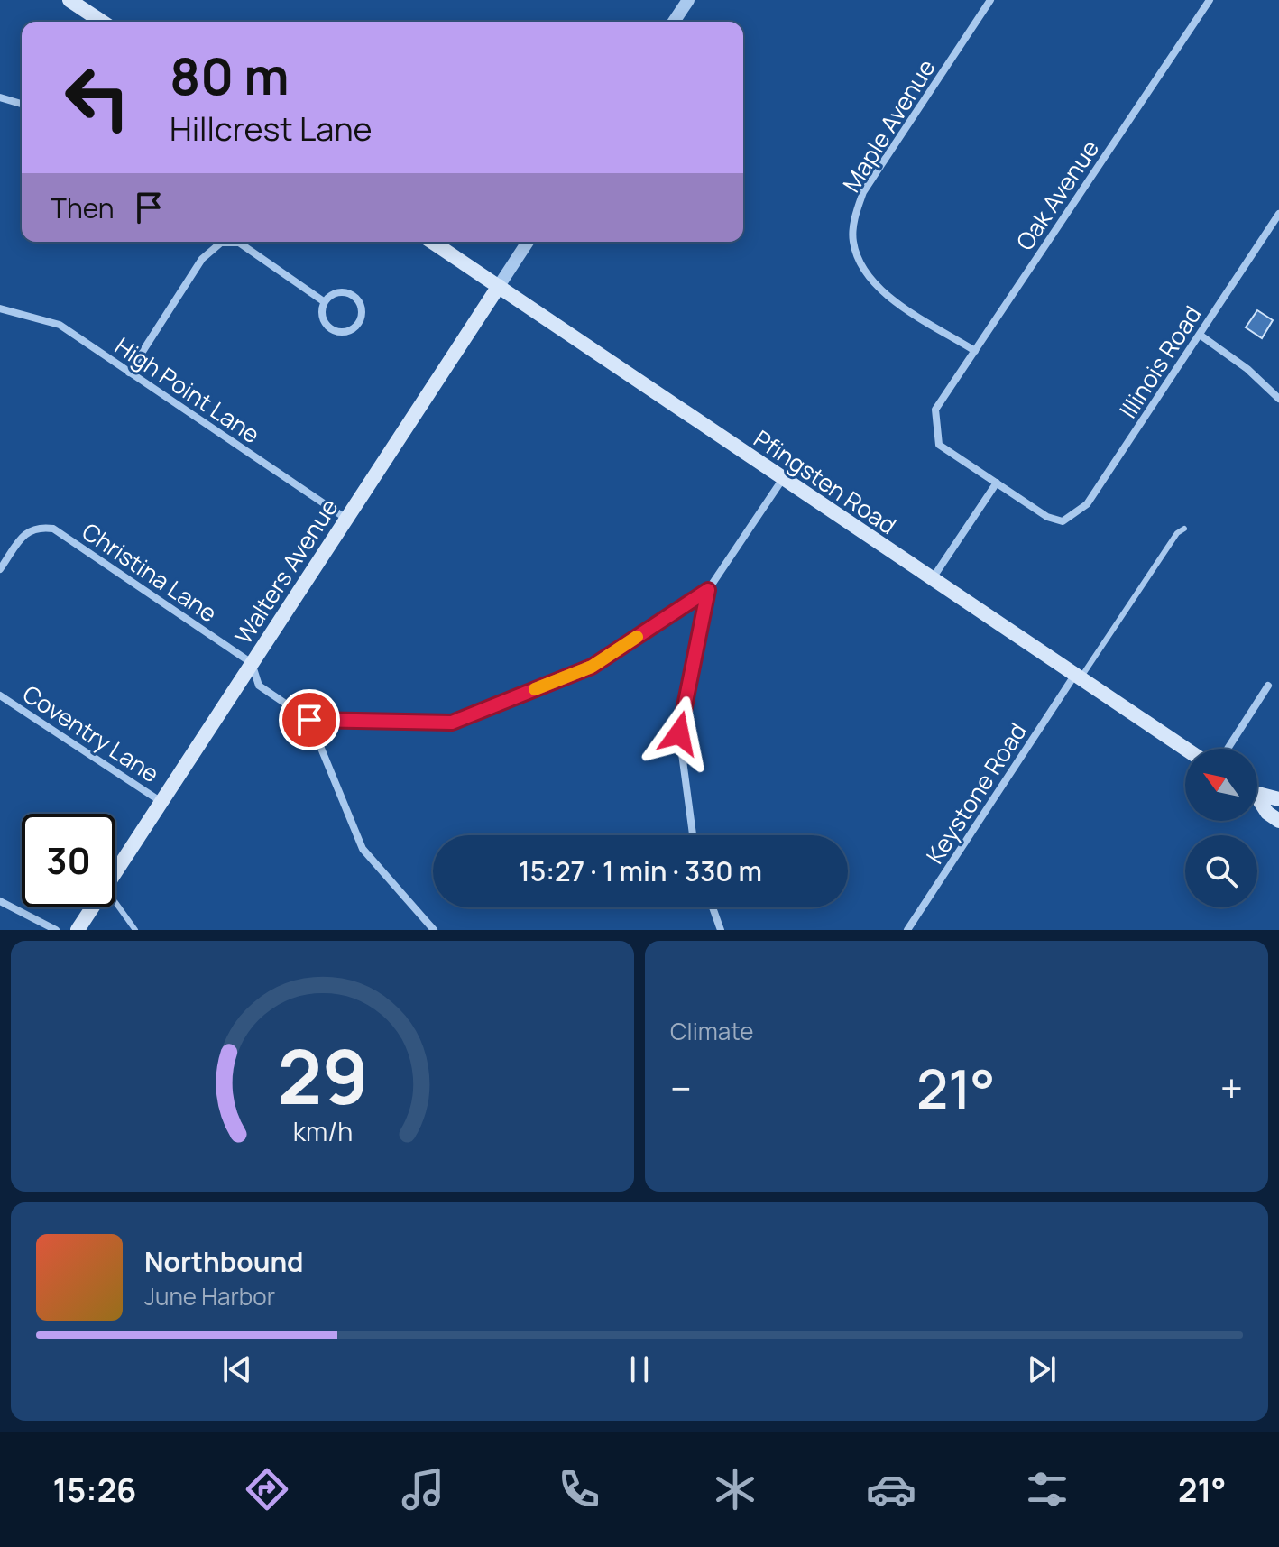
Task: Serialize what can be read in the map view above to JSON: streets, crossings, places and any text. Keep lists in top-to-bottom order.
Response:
{
  "streets": {
    "main road": ["Pfingsten Road", "Walters Avenue"],
    "street": [
      "Maple Avenue",
      "Oak Avenue",
      "Illinois Road",
      "High Point Lane",
      "Christina Lane",
      "Coventry Lane",
      "Keystone Road"
    ]
  },
  "crossings": [
    ["Maple Avenue", "Oak Avenue"],
    ["Oak Avenue", "Illinois Road"],
    ["High Point Lane", "Walters Avenue"],
    ["Pfingsten Road", "Walters Avenue"],
    ["Pfingsten Road", "Keystone Road"],
    ["Walters Avenue", "Christina Lane"],
    ["Walters Avenue", "Coventry Lane"]
  ],
  "north": "top left",
  "page": {
    "turn": ["80 m", "Hillcrest Lane"],
    "then": "Then",
    "limit": "30",
    "trip": "15:27 · 1 min · 330 m",
    "tile": "Climate",
    "heat": ["−", "21°", "+"],
    "song": ["Northbound", "June Harbor"],
    "tabs": ["15:26", "21°"],
    "gauge": ["29", "km/h"]
  }
}
